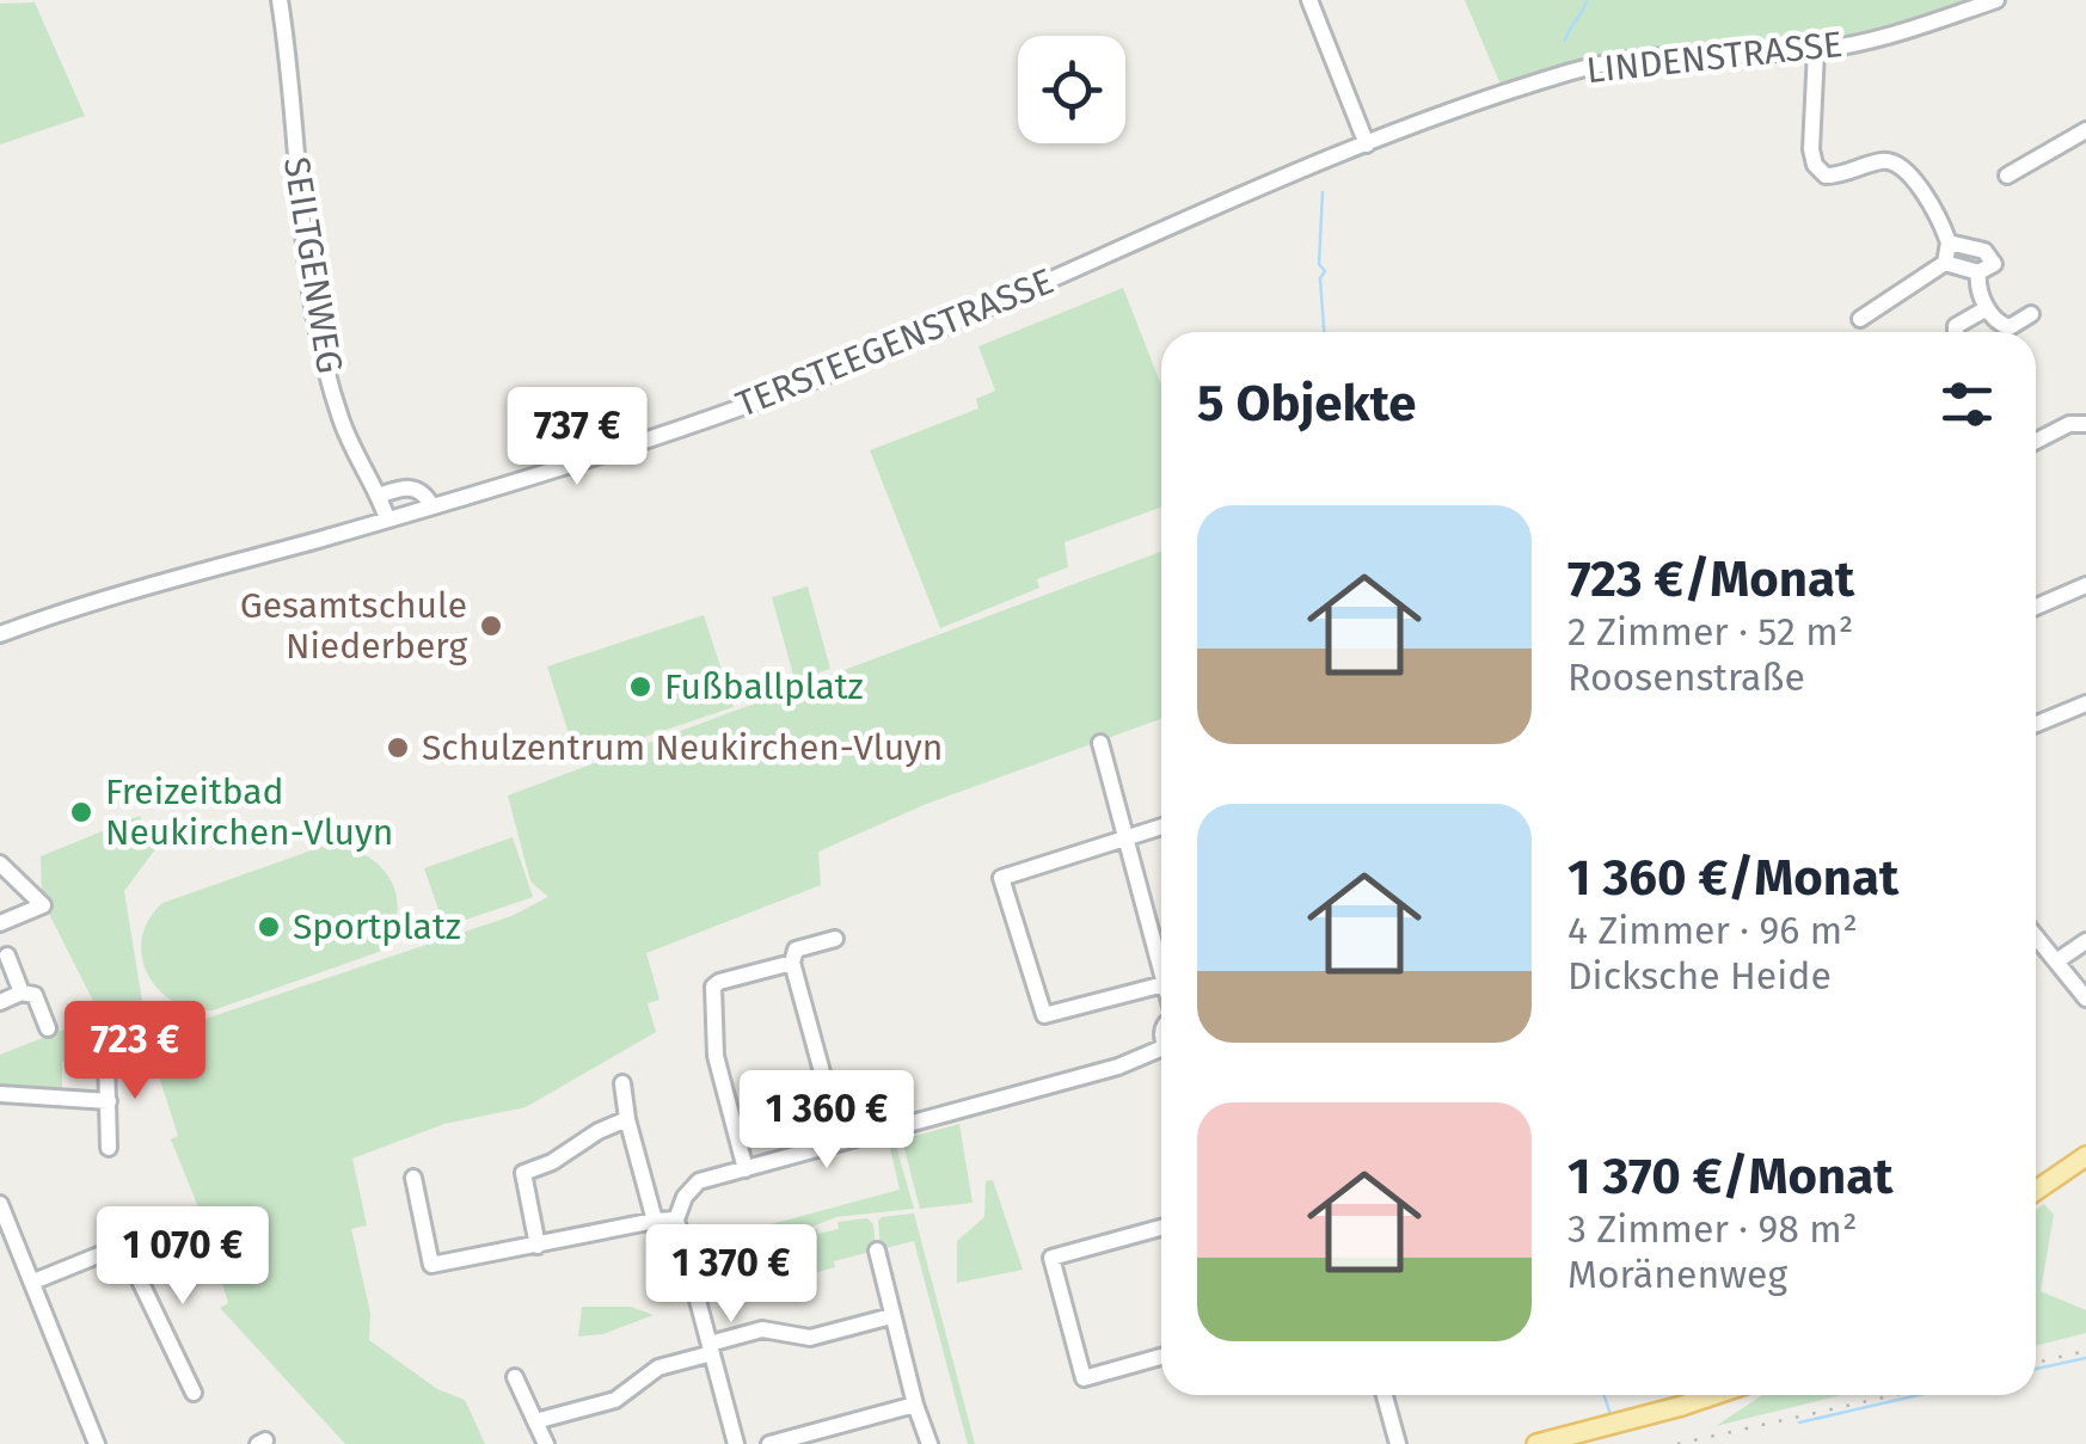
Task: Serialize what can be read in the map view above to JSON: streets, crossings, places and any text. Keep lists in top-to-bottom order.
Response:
{
  "streets": {
    "street": ["LINDENSTRASSE", "SEILTGENWEG", "TERSTEEGENSTRASSE"]
  },
  "crossings": [
    ["LINDENSTRASSE", "TERSTEEGENSTRASSE"],
    ["SEILTGENWEG", "TERSTEEGENSTRASSE"]
  ],
  "places": [
    "Gesamtschule Niederberg",
    "Fußballplatz",
    "Schulzentrum Neukirchen-Vluyn",
    "Freizeitbad Neukirchen-Vluyn",
    "Sportplatz"
  ],
  "page": {
    "heading": "5 Objekte",
    "price": [
      "737 €",
      "723 €",
      "1 360 €",
      "1 070 €",
      "1 370 €"
    ],
    "list": [
      {
        "name": "723 €/Monat",
        "note": "2 Zimmer · 52 m² · Roosenstraße"
      },
      {
        "name": "1 360 €/Monat",
        "note": "4 Zimmer · 96 m² · Dicksche Heide"
      },
      {
        "name": "1 370 €/Monat",
        "note": "3 Zimmer · 98 m² · Moränenweg"
      }
    ]
  }
}
